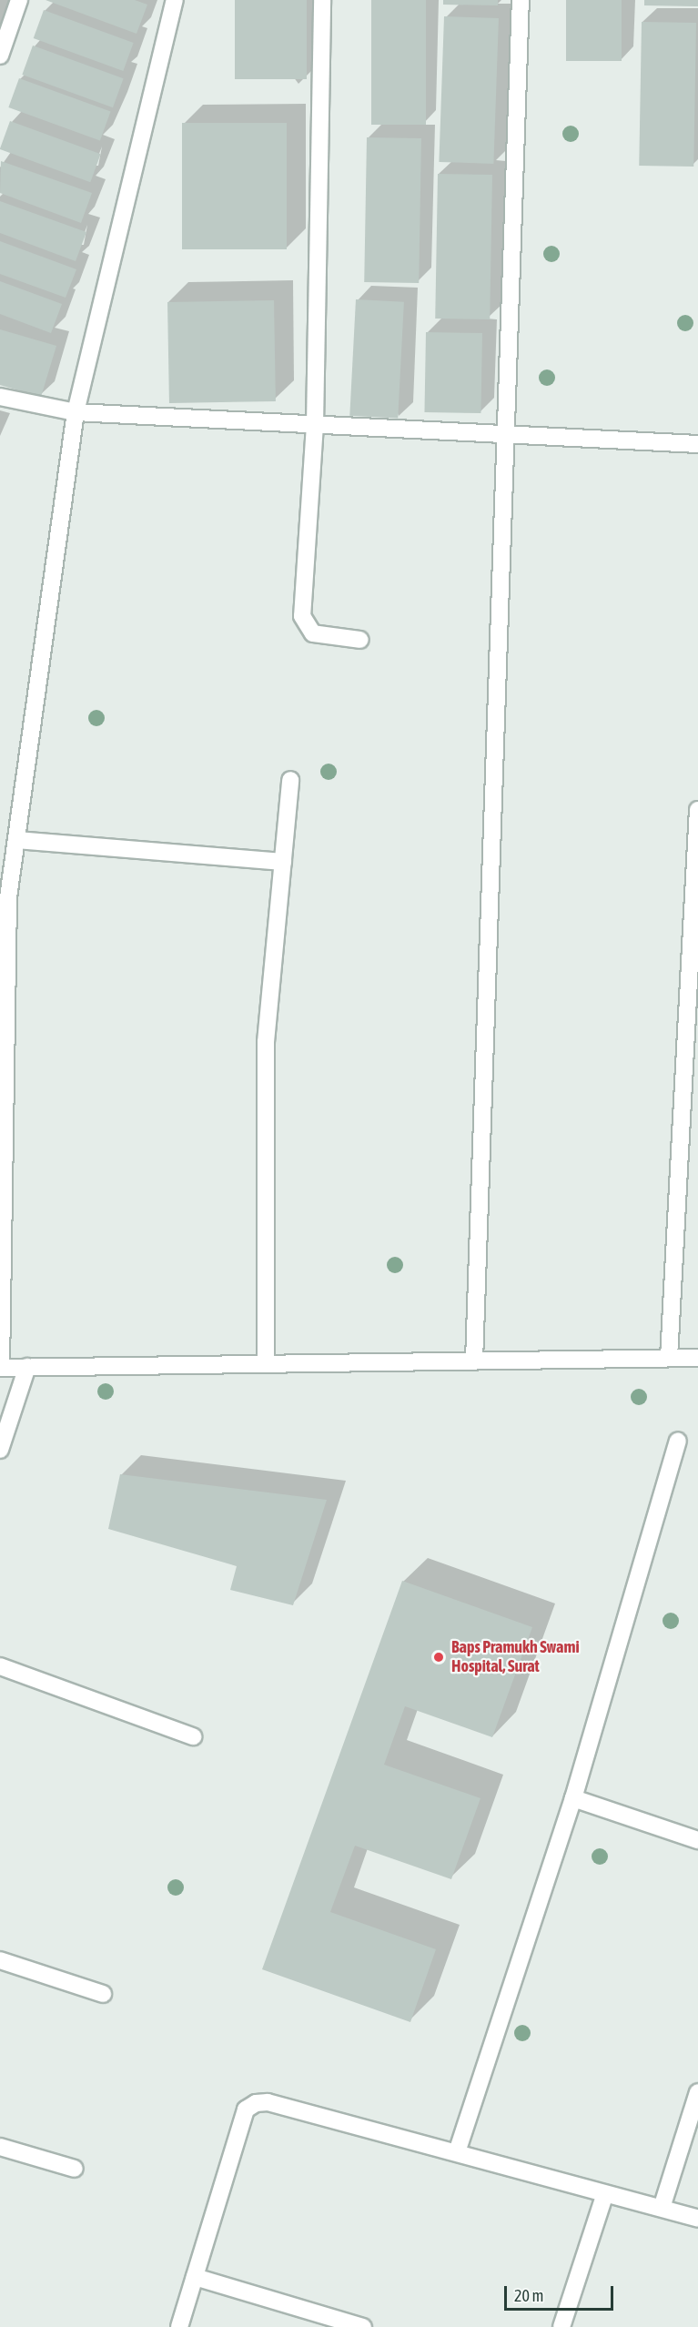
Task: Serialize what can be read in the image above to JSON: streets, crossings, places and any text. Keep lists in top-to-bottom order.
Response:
{
  "places": ["Baps Pramukh Swami Hospital, Surat"],
  "scale_bar": "20 m"
}
